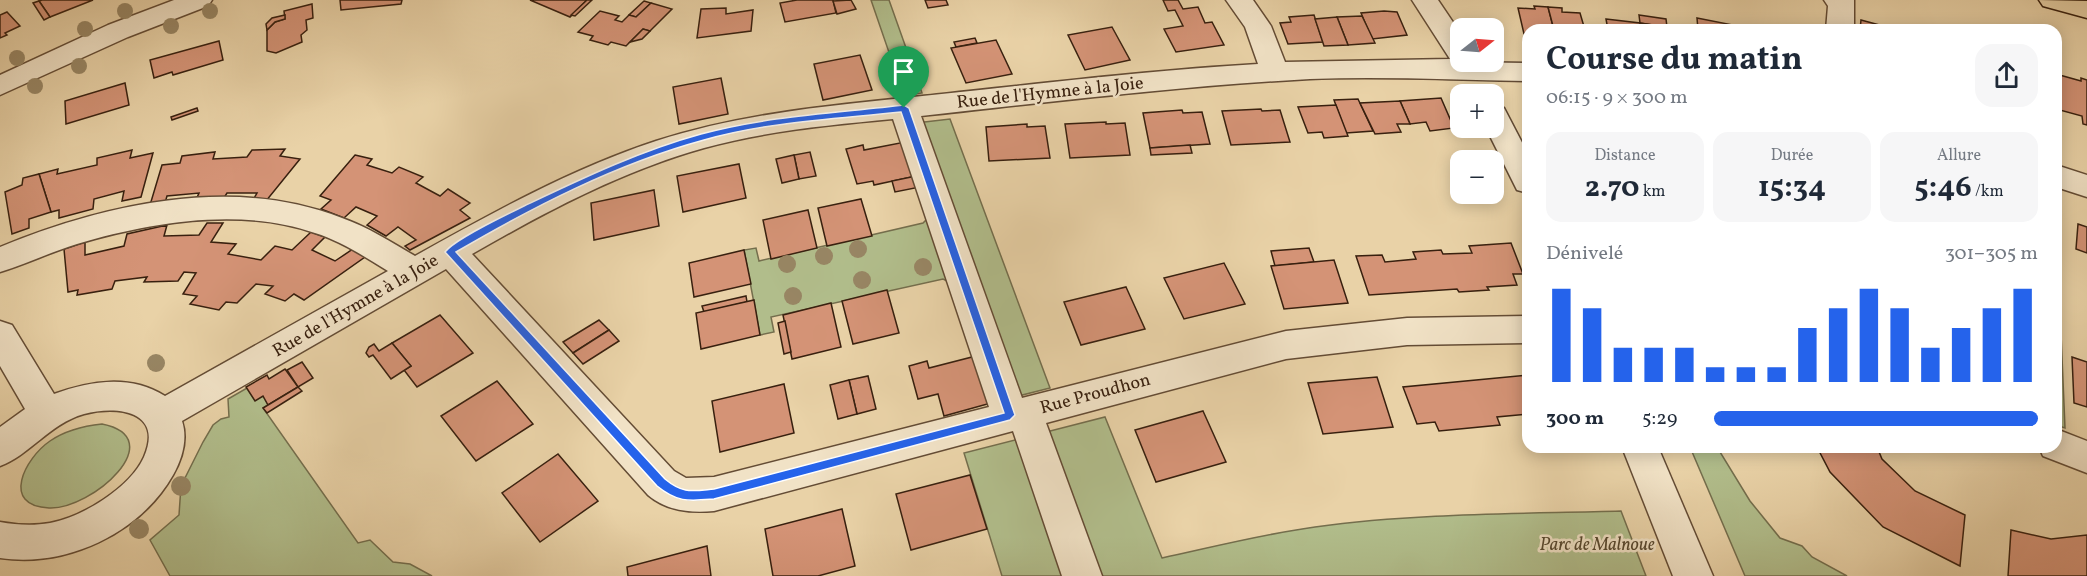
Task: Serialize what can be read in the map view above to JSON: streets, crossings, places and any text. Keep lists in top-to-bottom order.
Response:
{
  "streets": {
    "street": ["Rue de l'Hymne à la Joie", "Rue Proudhon"]
  },
  "crossings": [
    ["Rue de l'Hymne à la Joie", "Rue Proudhon"]
  ],
  "parks": ["Parc de Malnoue"],
  "north": "right",
  "page": {
    "map_buttons": ["+", "−"],
    "heading": ["Course du matin", "06:15 · 9 × 300 m"],
    "stats": [
      ["Distance", "2.70 km"],
      ["Durée", "15:34"],
      ["Allure", "5:46 /km"]
    ],
    "chart": ["Dénivelé", "301–305 m"],
    "list": [
      {
        "name": "300 m",
        "note": "5:29"
      }
    ]
  }
}
